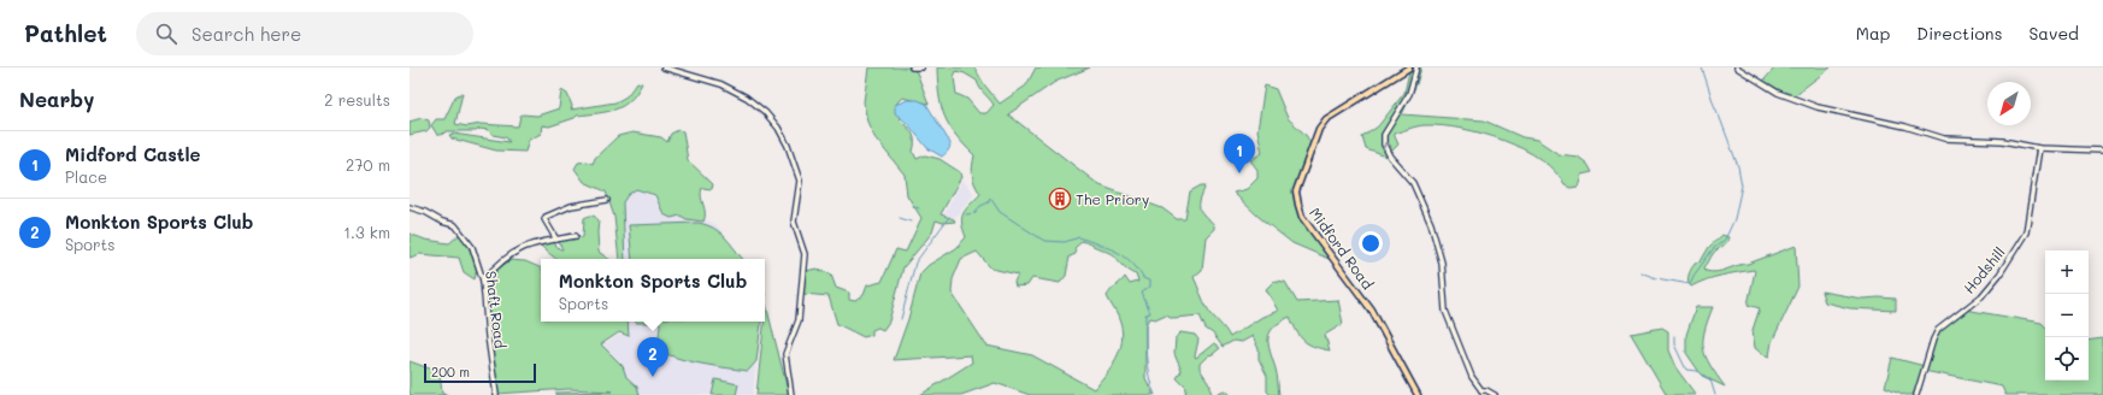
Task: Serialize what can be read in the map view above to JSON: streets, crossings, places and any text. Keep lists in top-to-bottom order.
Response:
{
  "streets": {
    "main road": ["Midford Road"],
    "street": ["Hodshill", "Shaft Road"]
  },
  "places": {
    "building": ["The Priory"]
  },
  "scale_bar": "200 m",
  "north": "bottom left",
  "page": {
    "header": "Pathlet",
    "search": "Search here",
    "nav": ["Map", "Directions", "Saved"],
    "heading": ["Nearby", "2 results"],
    "list": [
      {
        "mark": "1",
        "name": "Midford Castle",
        "note": "Place",
        "value": "270 m"
      },
      {
        "mark": "2",
        "name": "Monkton Sports Club",
        "note": "Sports",
        "value": "1.3 km"
      }
    ],
    "pins": ["1", "2"],
    "map_buttons": ["+", "−"],
    "popup": ["Monkton Sports Club", "Sports"],
    "scale": "200 m"
  }
}
